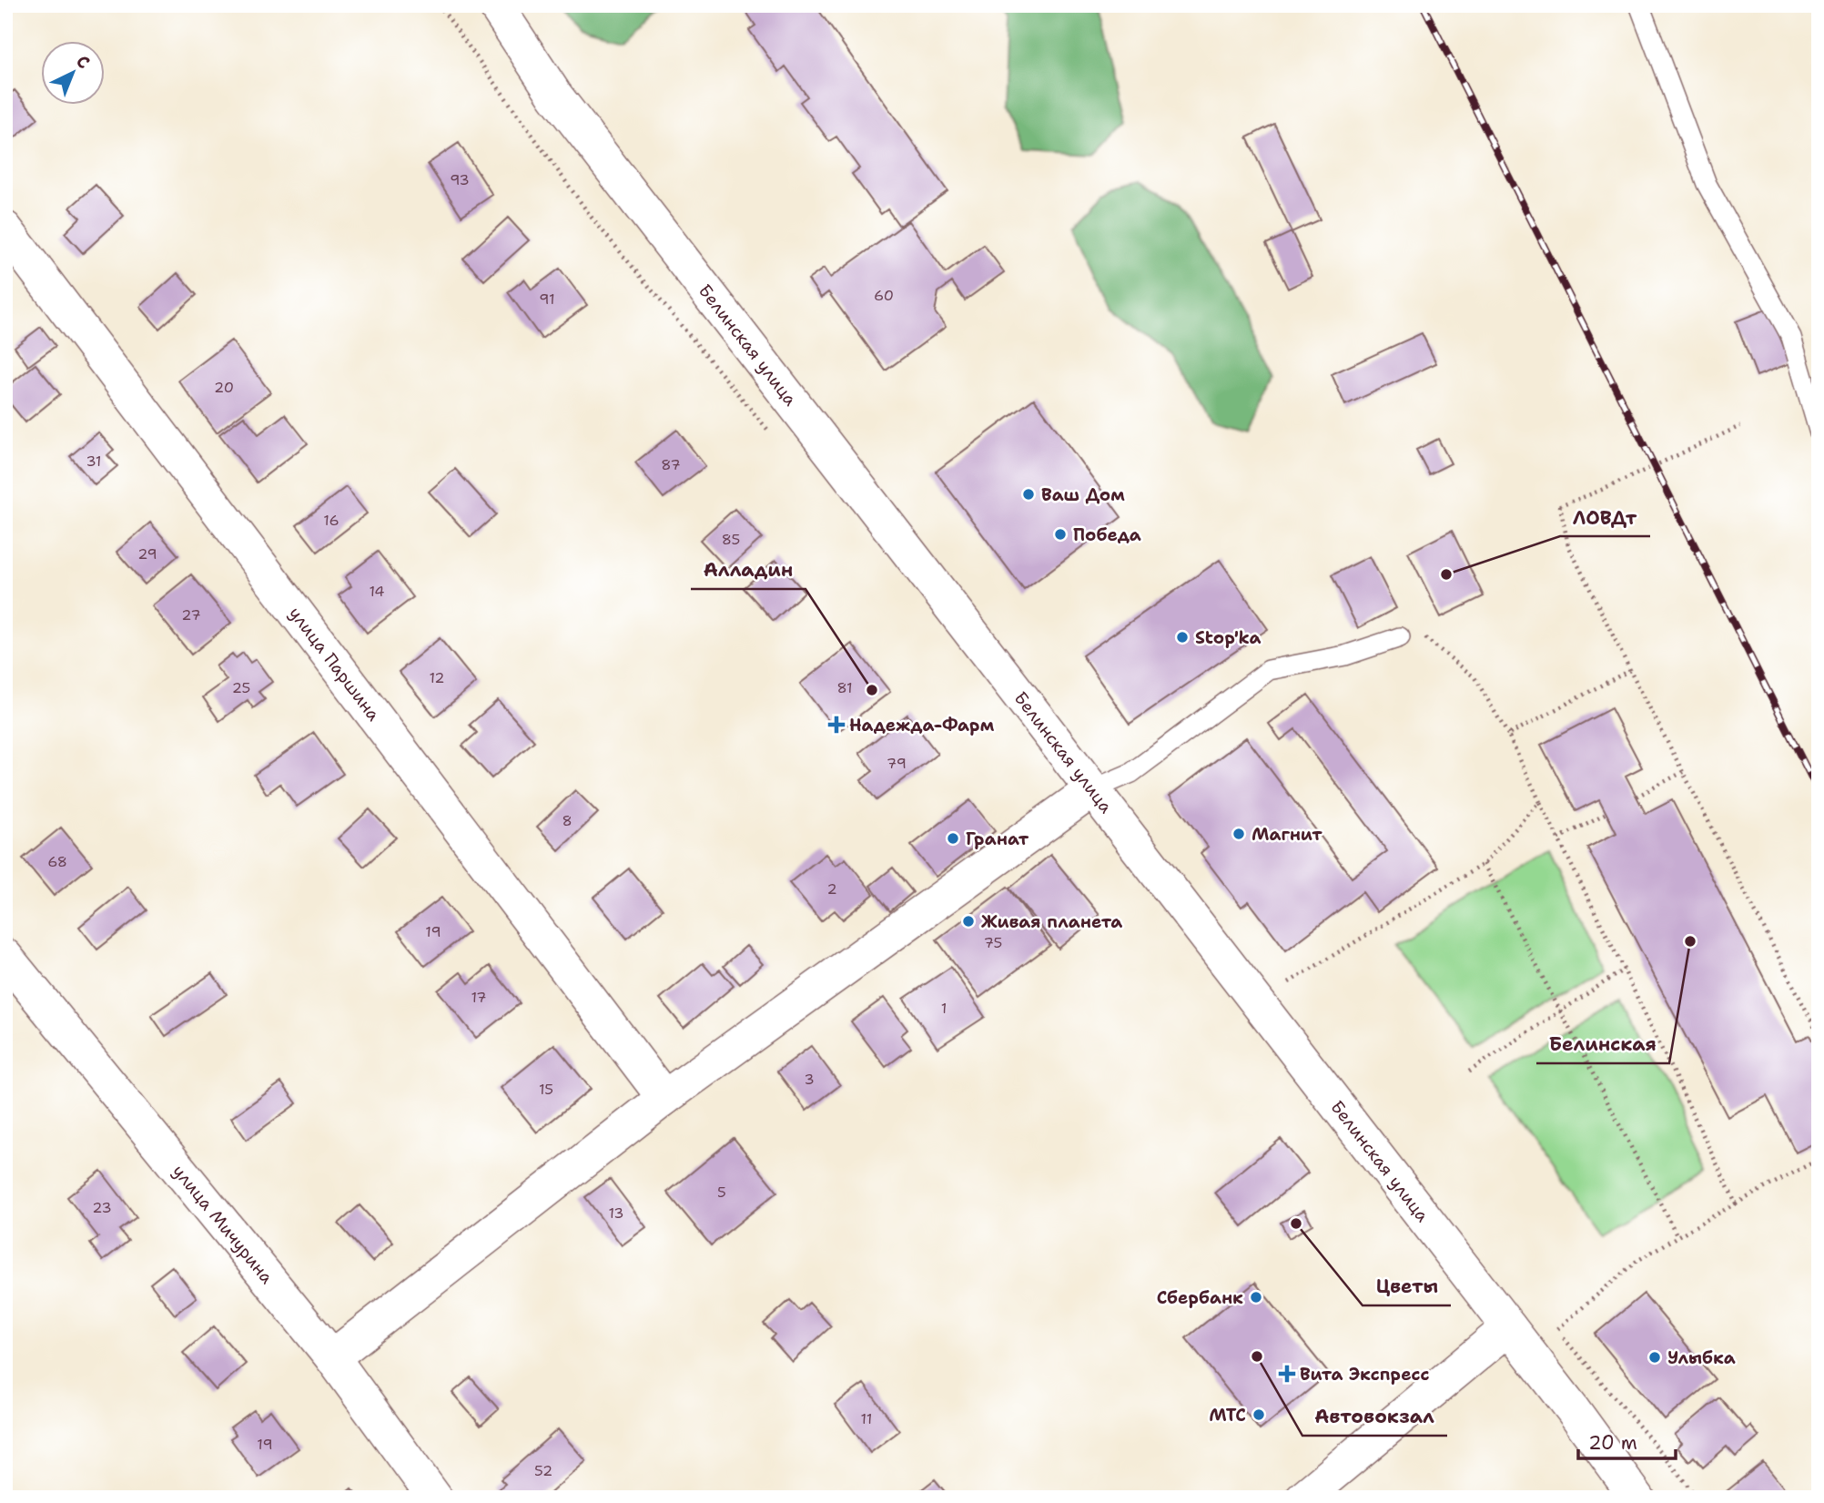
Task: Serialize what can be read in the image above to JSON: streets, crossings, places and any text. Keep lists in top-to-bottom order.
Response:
{
  "streets": {
    "street": ["Белинская улица", "улица Паршина", "улица Мичурина"]
  },
  "places": {
    "other": [
      "Ваш Дом",
      "Победа",
      "ЛОВДт",
      "Stop'ka",
      "Алладин",
      "Магнит",
      "Гранат",
      "Живая планета",
      "Белинская",
      "Цветы",
      "Сбербанк",
      "Автовокзал",
      "Улыбка",
      "МТС"
    ],
    "health": ["Надежда-Фарм", "Вита Экспресс"]
  },
  "house_numbers": [
    "93",
    "60",
    "91",
    "20",
    "31",
    "87",
    "16",
    "85",
    "29",
    "14",
    "27",
    "12",
    "25",
    "81",
    "79",
    "8",
    "68",
    "2",
    "19",
    "75",
    "17",
    "1",
    "3",
    "15",
    "5",
    "23",
    "13",
    "11",
    "19",
    "52"
  ],
  "scale_bar": "20 m",
  "north": "top right"
}
